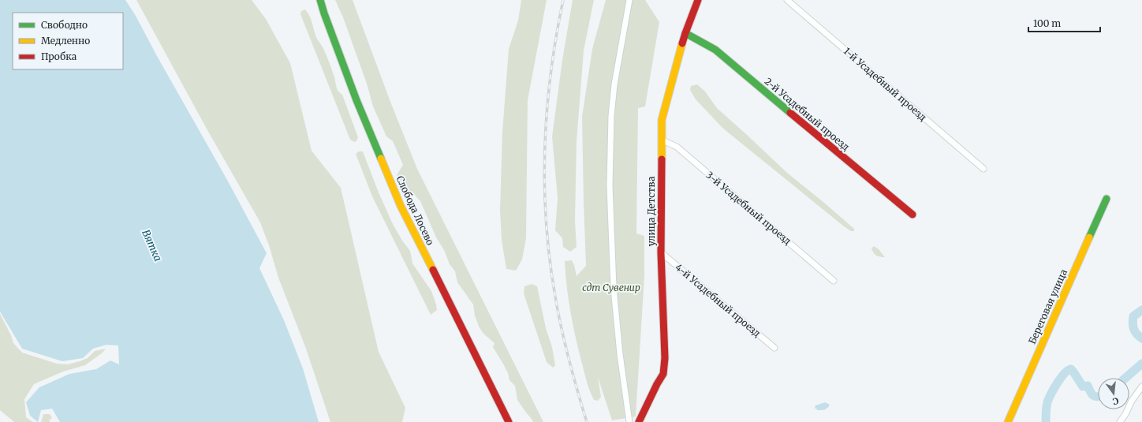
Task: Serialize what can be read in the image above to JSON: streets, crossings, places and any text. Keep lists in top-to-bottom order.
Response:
{
  "streets": {
    "street": [
      "1-й Усадебный проезд",
      "2-й Усадебный проезд",
      "3-й Усадебный проезд",
      "Слобода Лосево",
      "улица Детства",
      "4-й Усадебный проезд",
      "Береговая улица"
    ]
  },
  "crossings": [
    ["2-й Усадебный проезд", "улица Детства"],
    ["3-й Усадебный проезд", "улица Детства"],
    ["улица Детства", "4-й Усадебный проезд"]
  ],
  "water": ["Вятка"],
  "parks": ["сдт Сувенир"],
  "legend": ["Свободно", "Медленно", "Пробка"],
  "scale_bar": "100 m",
  "north": "bottom"
}
